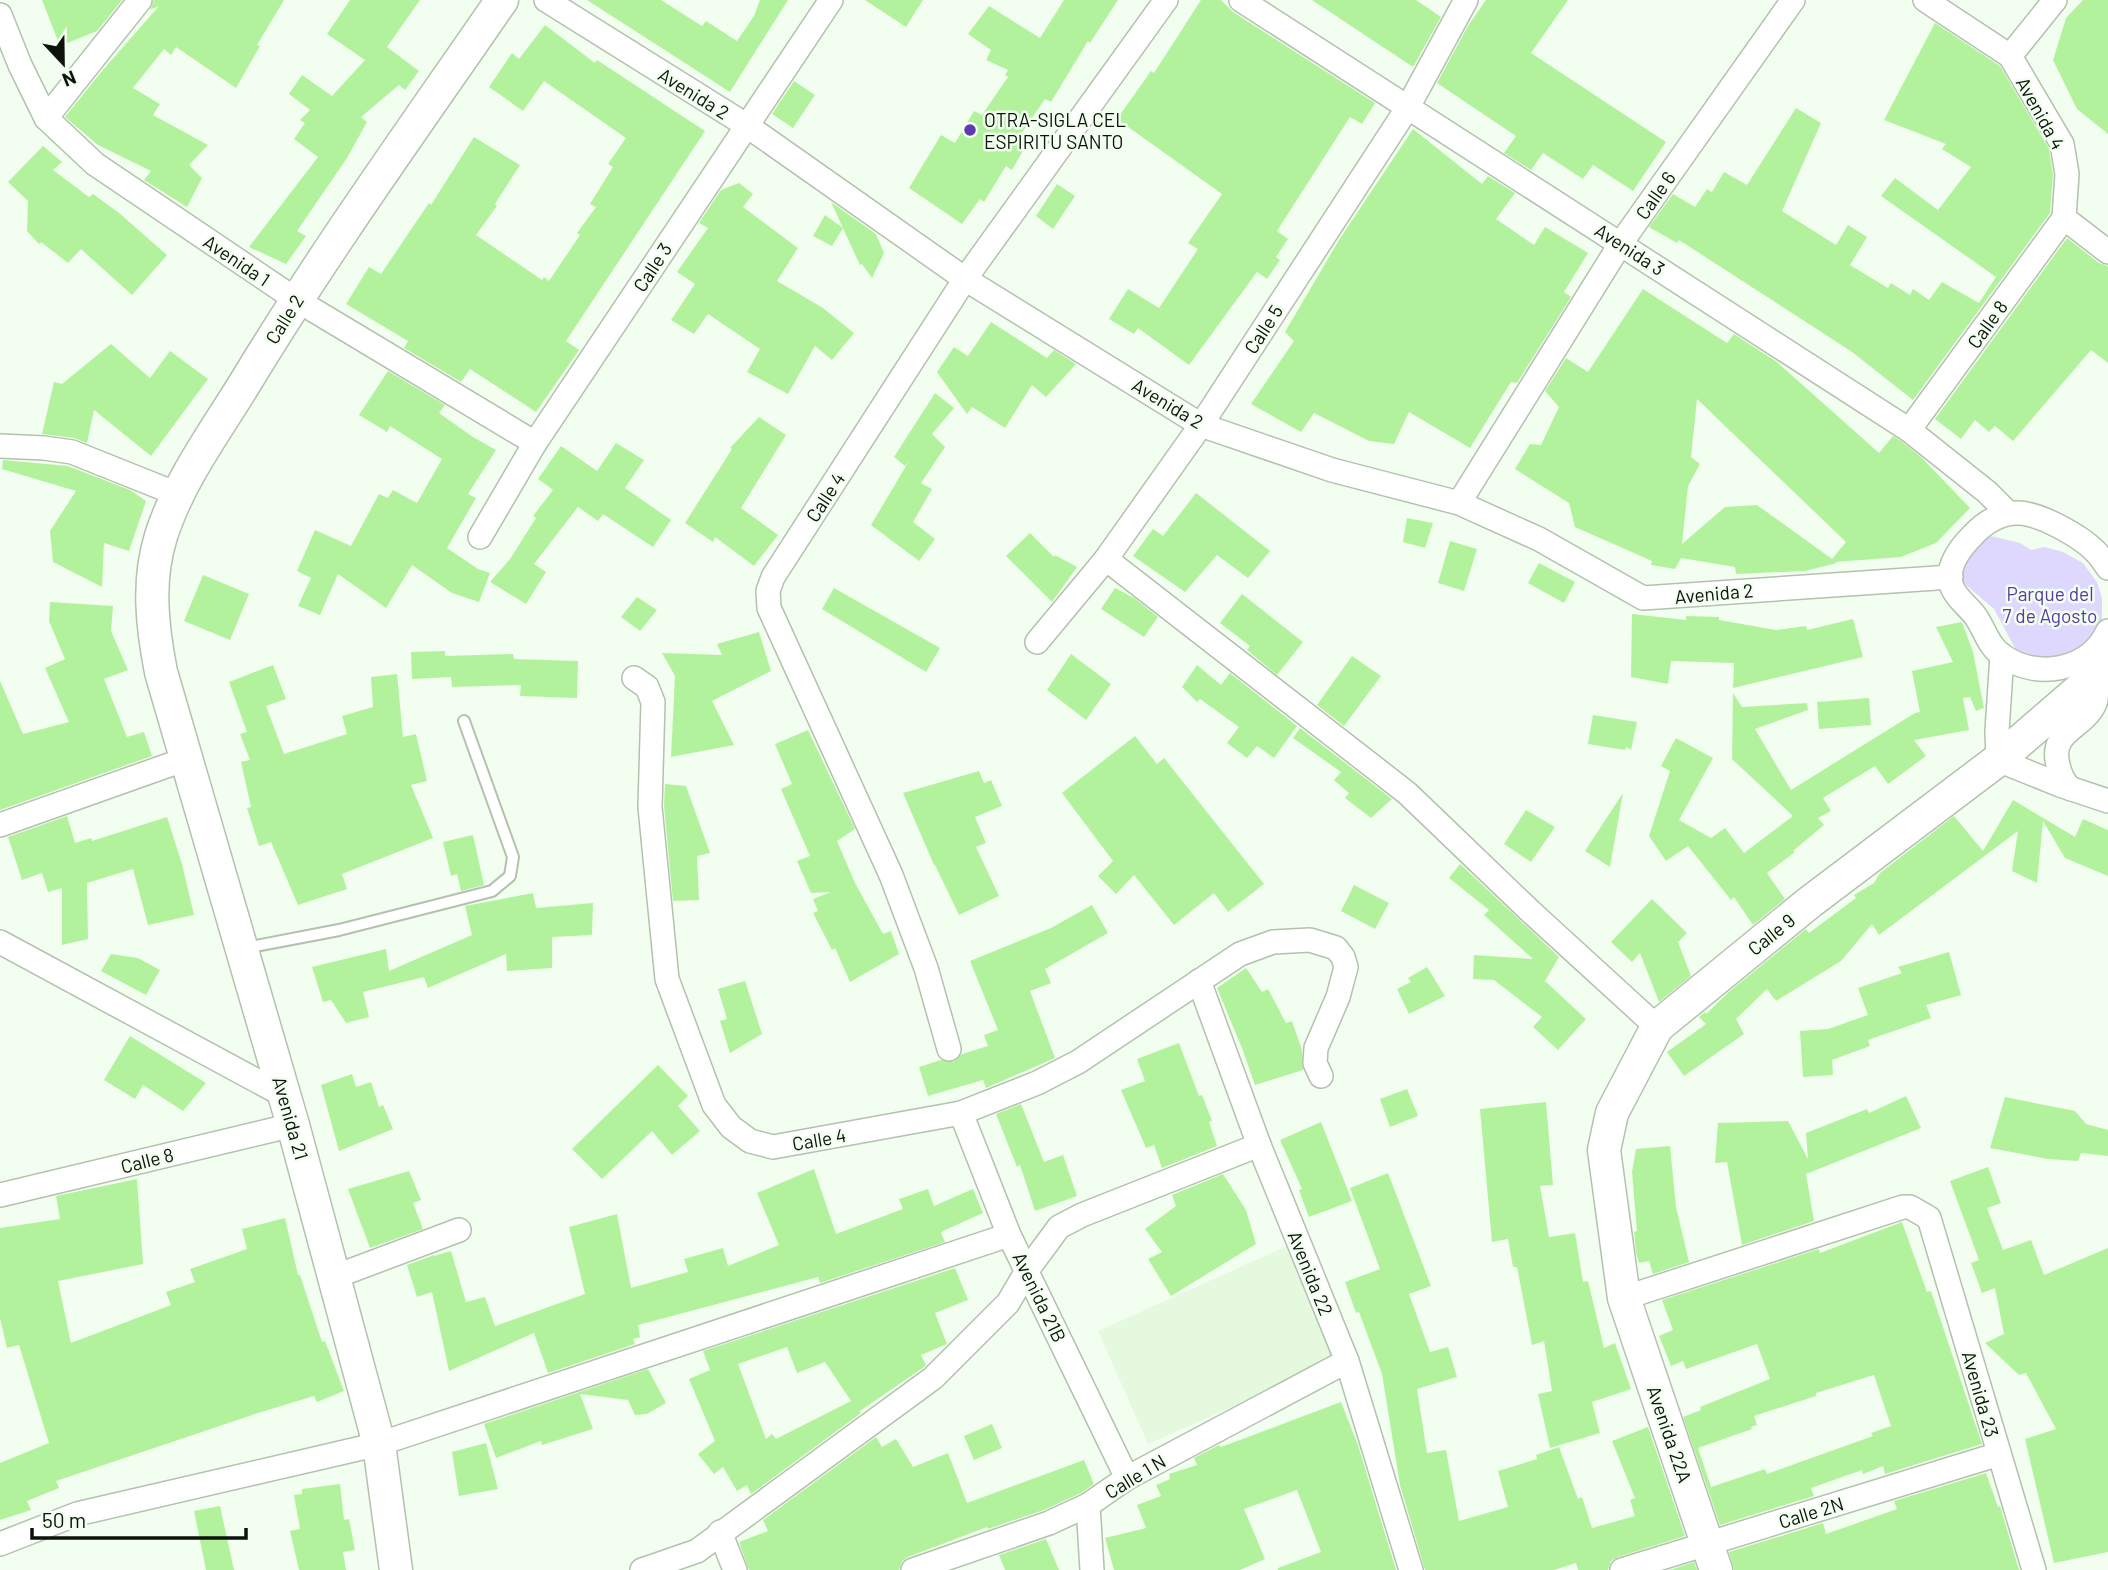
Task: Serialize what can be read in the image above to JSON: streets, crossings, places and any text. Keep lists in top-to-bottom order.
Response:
{
  "streets": {
    "main road": [
      "Calle 2",
      "Calle 9",
      "Avenida 21",
      "Avenida 22A"
    ],
    "street": [
      "Avenida 2",
      "Avenida 4",
      "Calle 6",
      "Avenida 3",
      "Avenida 1",
      "Calle 3",
      "Calle 8",
      "Calle 5",
      "Calle 4",
      "Avenida 22",
      "Avenida 21B",
      "Avenida 23",
      "Calle 1 N",
      "Calle 2N"
    ]
  },
  "crossings": [
    ["Avenida 2", "Calle 6"],
    ["Avenida 2", "Calle 3"],
    ["Avenida 2", "Calle 5"],
    ["Avenida 2", "Calle 4"],
    ["Avenida 4", "Calle 8"],
    ["Calle 6", "Avenida 3"],
    ["Avenida 3", "Calle 8"],
    ["Avenida 3", "Calle 5"],
    ["Avenida 1", "Calle 3"],
    ["Avenida 1", "Calle 2"],
    ["Calle 2", "Avenida 21"],
    ["Calle 8", "Avenida 21"],
    ["Calle 4", "Avenida 22"],
    ["Calle 4", "Avenida 21B"],
    ["Calle 9", "Avenida 23"],
    ["Calle 9", "Avenida 22A"],
    ["Avenida 22", "Calle 1 N"],
    ["Avenida 21B", "Calle 1 N"],
    ["Avenida 23", "Avenida 22A"],
    ["Avenida 23", "Calle 2N"],
    ["Avenida 22A", "Calle 2N"]
  ],
  "parks": ["Parque del 7 de Agosto"],
  "places": ["OTRA-SIGLA CEL ESPIRITU SANTO"],
  "scale_bar": "50 m",
  "north": "bottom"
}
